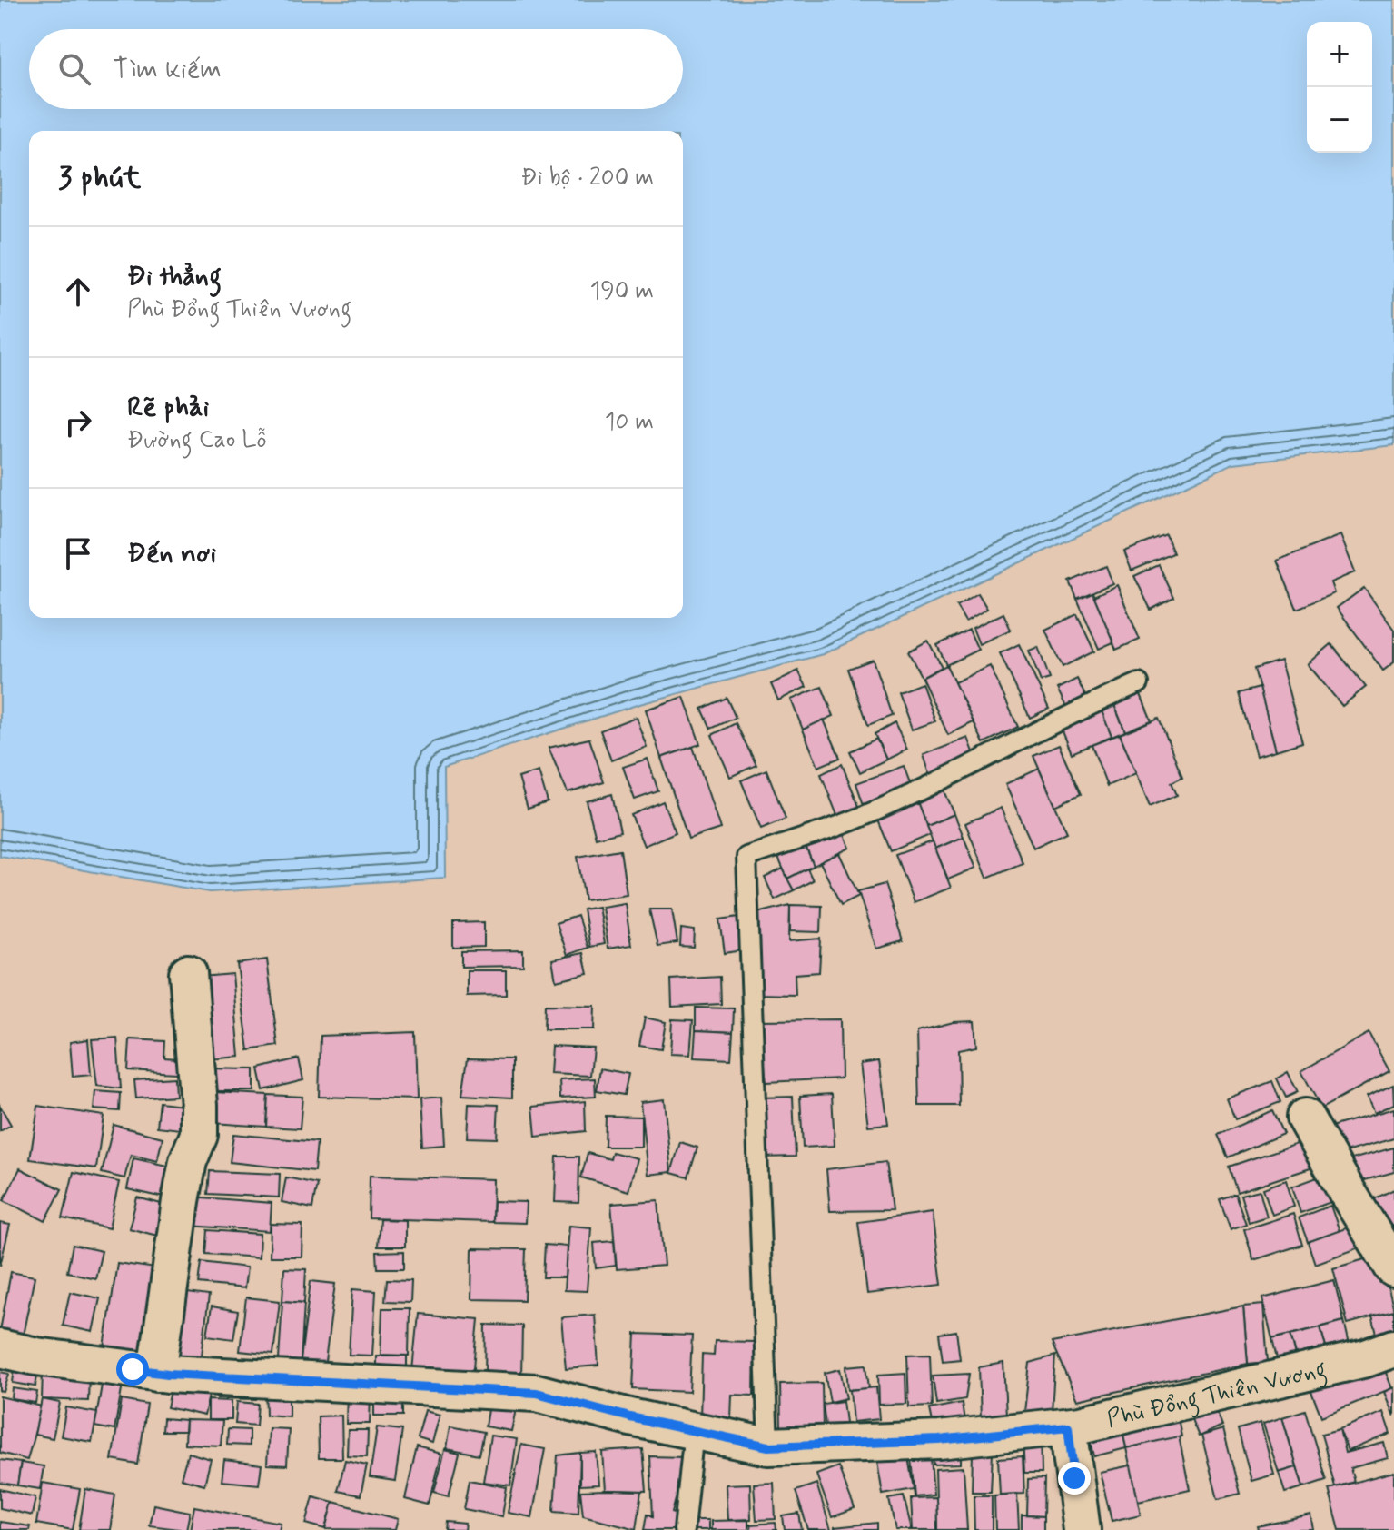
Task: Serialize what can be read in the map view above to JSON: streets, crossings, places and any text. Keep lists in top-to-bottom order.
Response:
{
  "streets": {
    "street": ["Phù Đổng Thiên Vương"]
  },
  "page": {
    "map_buttons": ["+", "−"],
    "search": "Tìm kiếm",
    "heading": ["3 phút", "Đi bộ · 200 m"],
    "list": [
      ["Đi thẳng", "Phù Đổng Thiên Vương", "190 m"],
      ["Rẽ phải", "Đường Cao Lỗ", "10 m"],
      "Đến nơi"
    ]
  }
}
